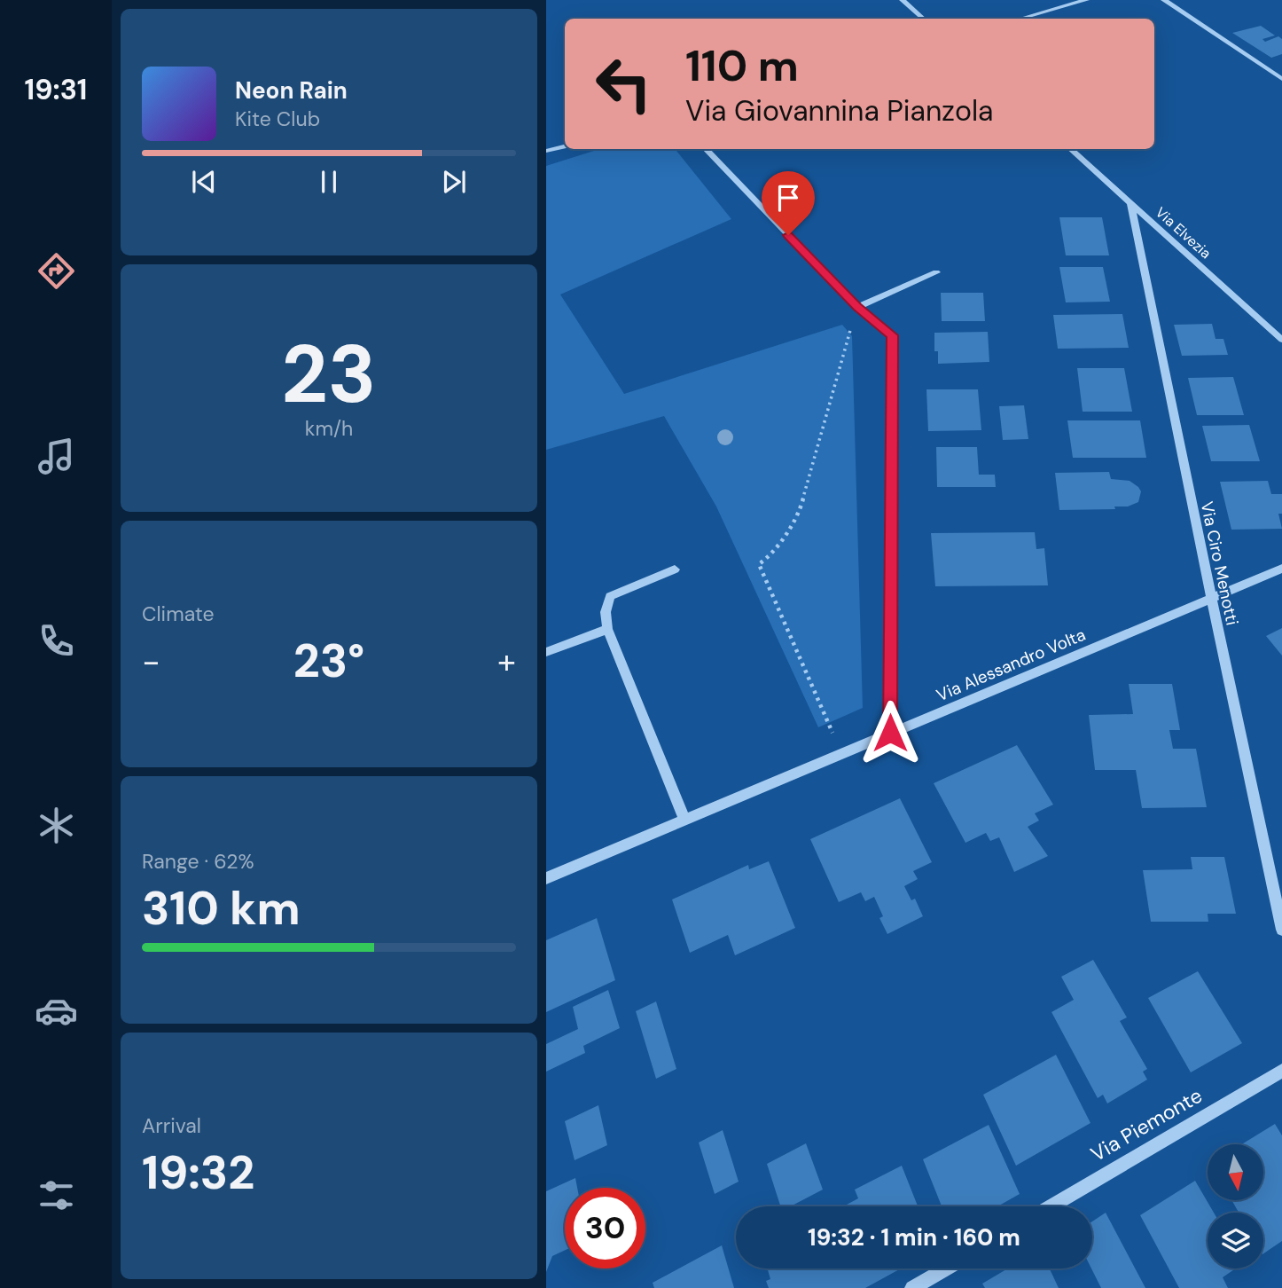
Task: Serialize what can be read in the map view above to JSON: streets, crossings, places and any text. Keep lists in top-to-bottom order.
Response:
{
  "streets": {
    "street": [
      "Via Elvezia",
      "Via Ciro Menotti",
      "Via Alessandro Volta",
      "Via Piemonte"
    ]
  },
  "crossings": [
    ["Via Elvezia", "Via Ciro Menotti"],
    ["Via Ciro Menotti", "Via Alessandro Volta"]
  ],
  "north": "bottom",
  "page": {
    "tabs": "19:31",
    "turn": ["110 m", "Via Giovannina Pianzola"],
    "song": ["Neon Rain", "Kite Club"],
    "tile": [
      ["23", "km/h"],
      "Climate",
      ["Range · 62%", "310 km"],
      ["Arrival", "19:32"]
    ],
    "heat": ["−", "23°", "+"],
    "limit": "30",
    "trip": "19:32 · 1 min · 160 m"
  }
}
